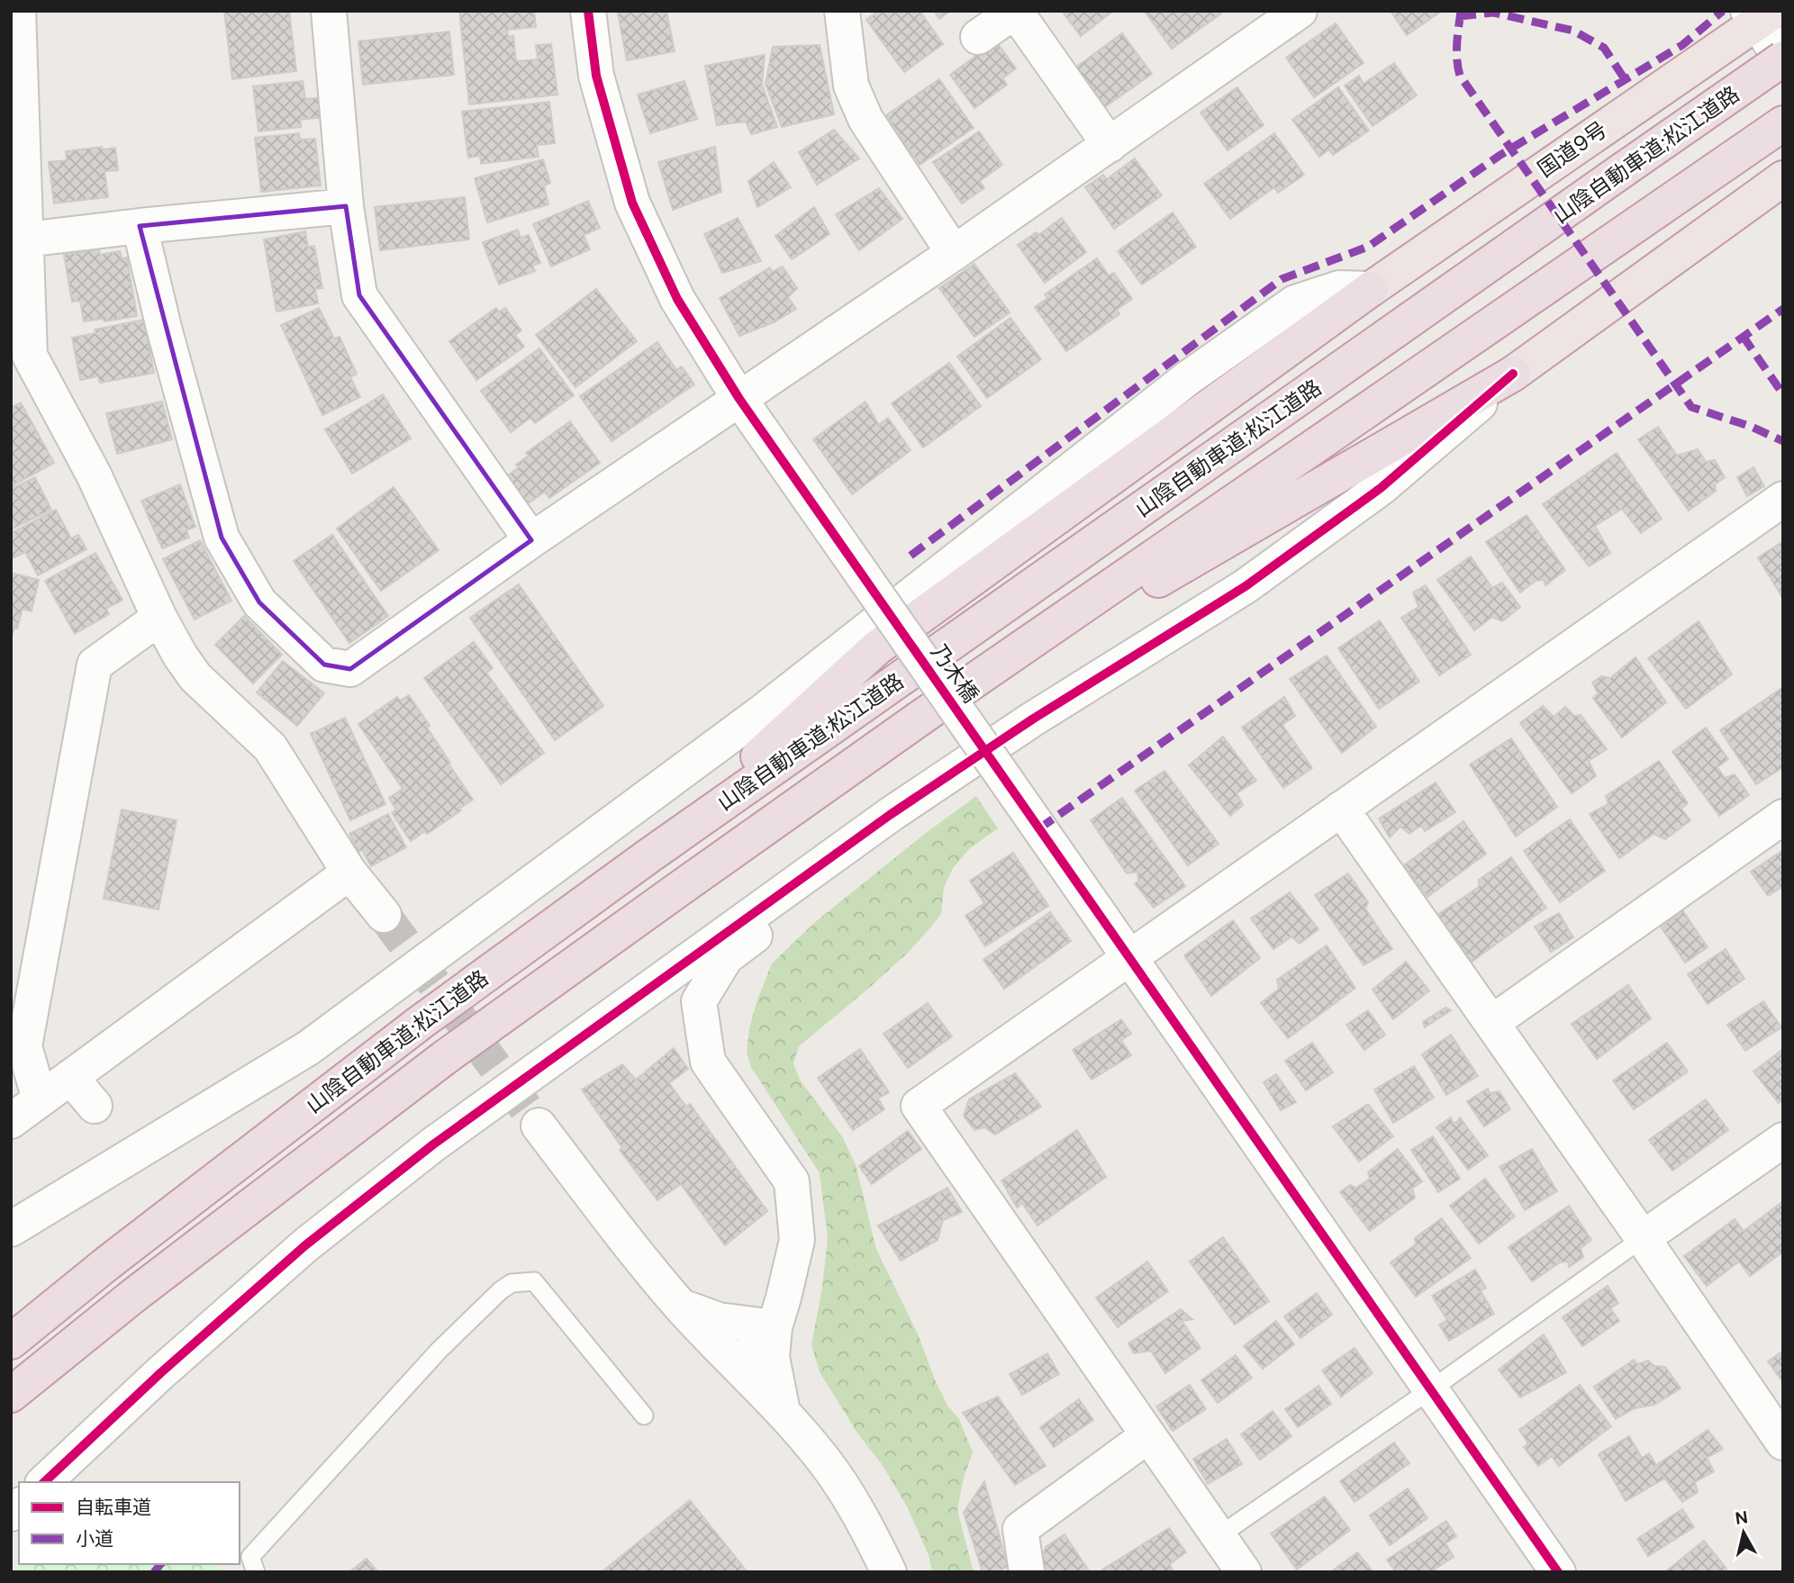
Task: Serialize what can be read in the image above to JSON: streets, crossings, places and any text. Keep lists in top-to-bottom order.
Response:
{
  "streets": {
    "highway": ["国道9号", "山陰自動車道;松江道路"],
    "street": ["乃木橋"]
  },
  "legend": ["自転車道", "小道"],
  "north": "top"
}
